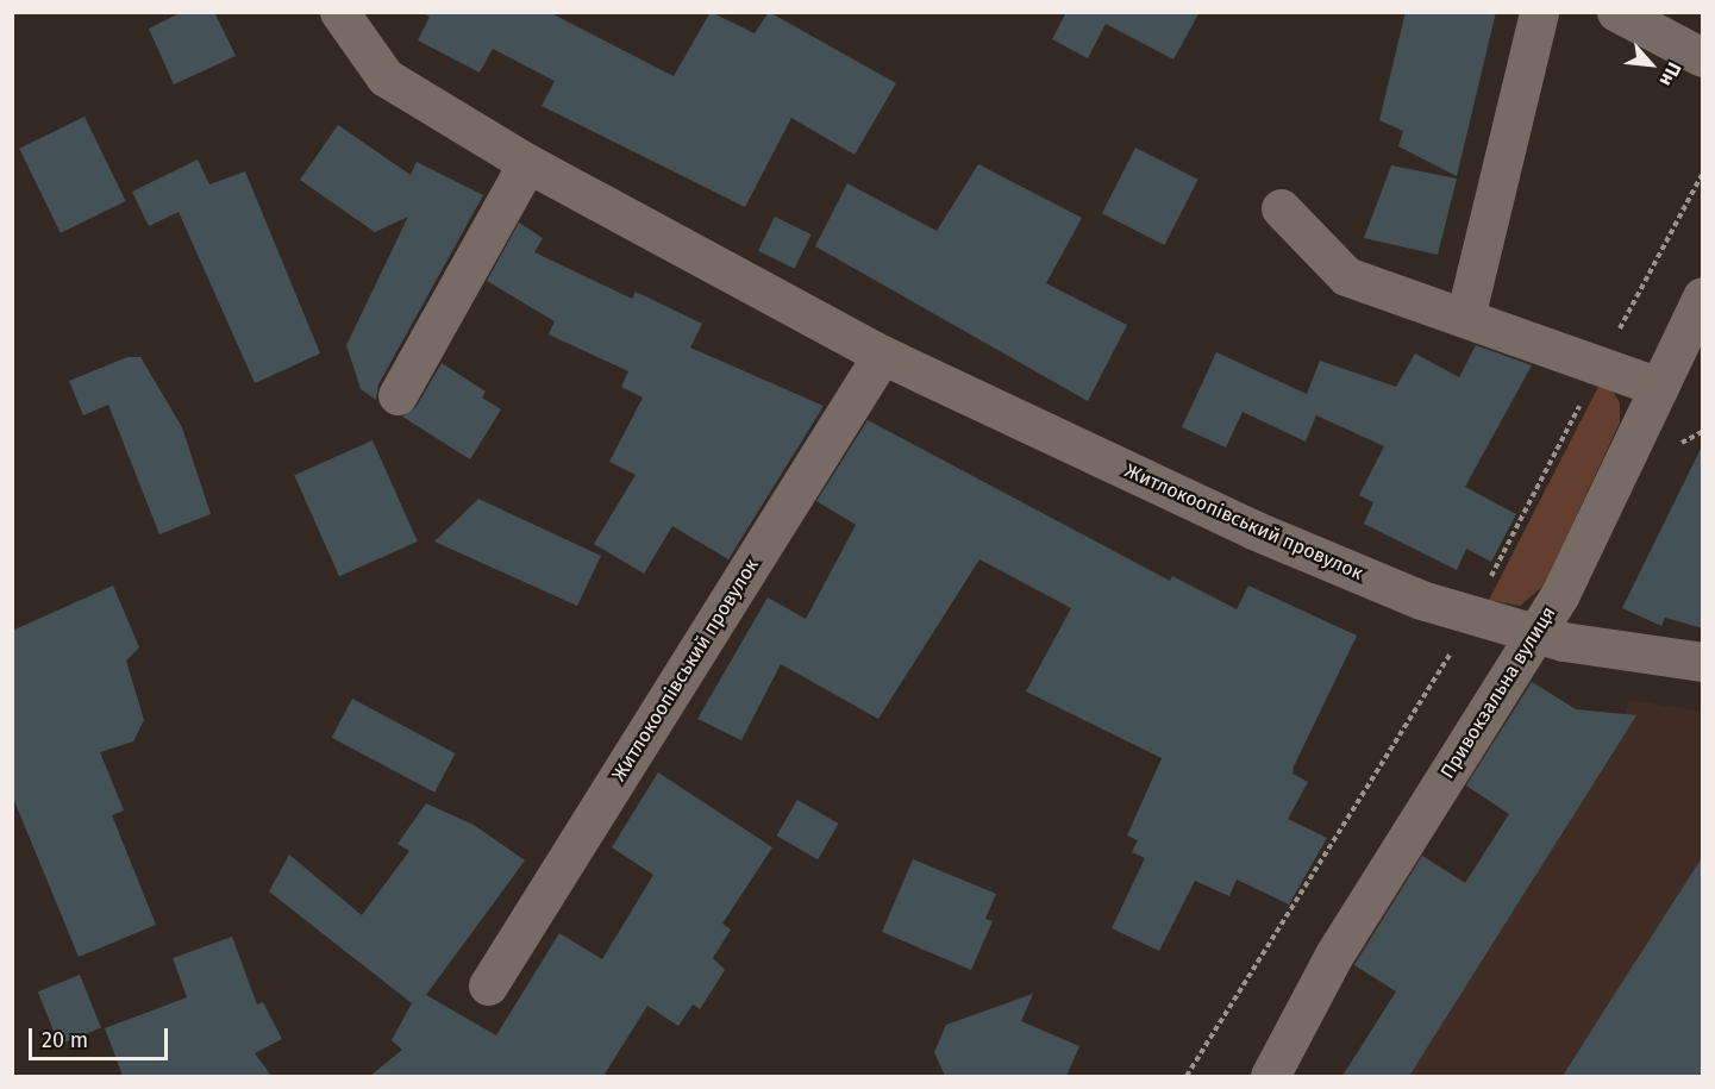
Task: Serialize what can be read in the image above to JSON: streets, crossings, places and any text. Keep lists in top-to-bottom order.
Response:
{
  "streets": {
    "street": ["Житлокоопівський провулок", "Привокзальна вулиця"]
  },
  "crossings": [
    ["Житлокоопівський провулок", "Привокзальна вулиця"]
  ],
  "scale_bar": "20 m",
  "north": "bottom right"
}
